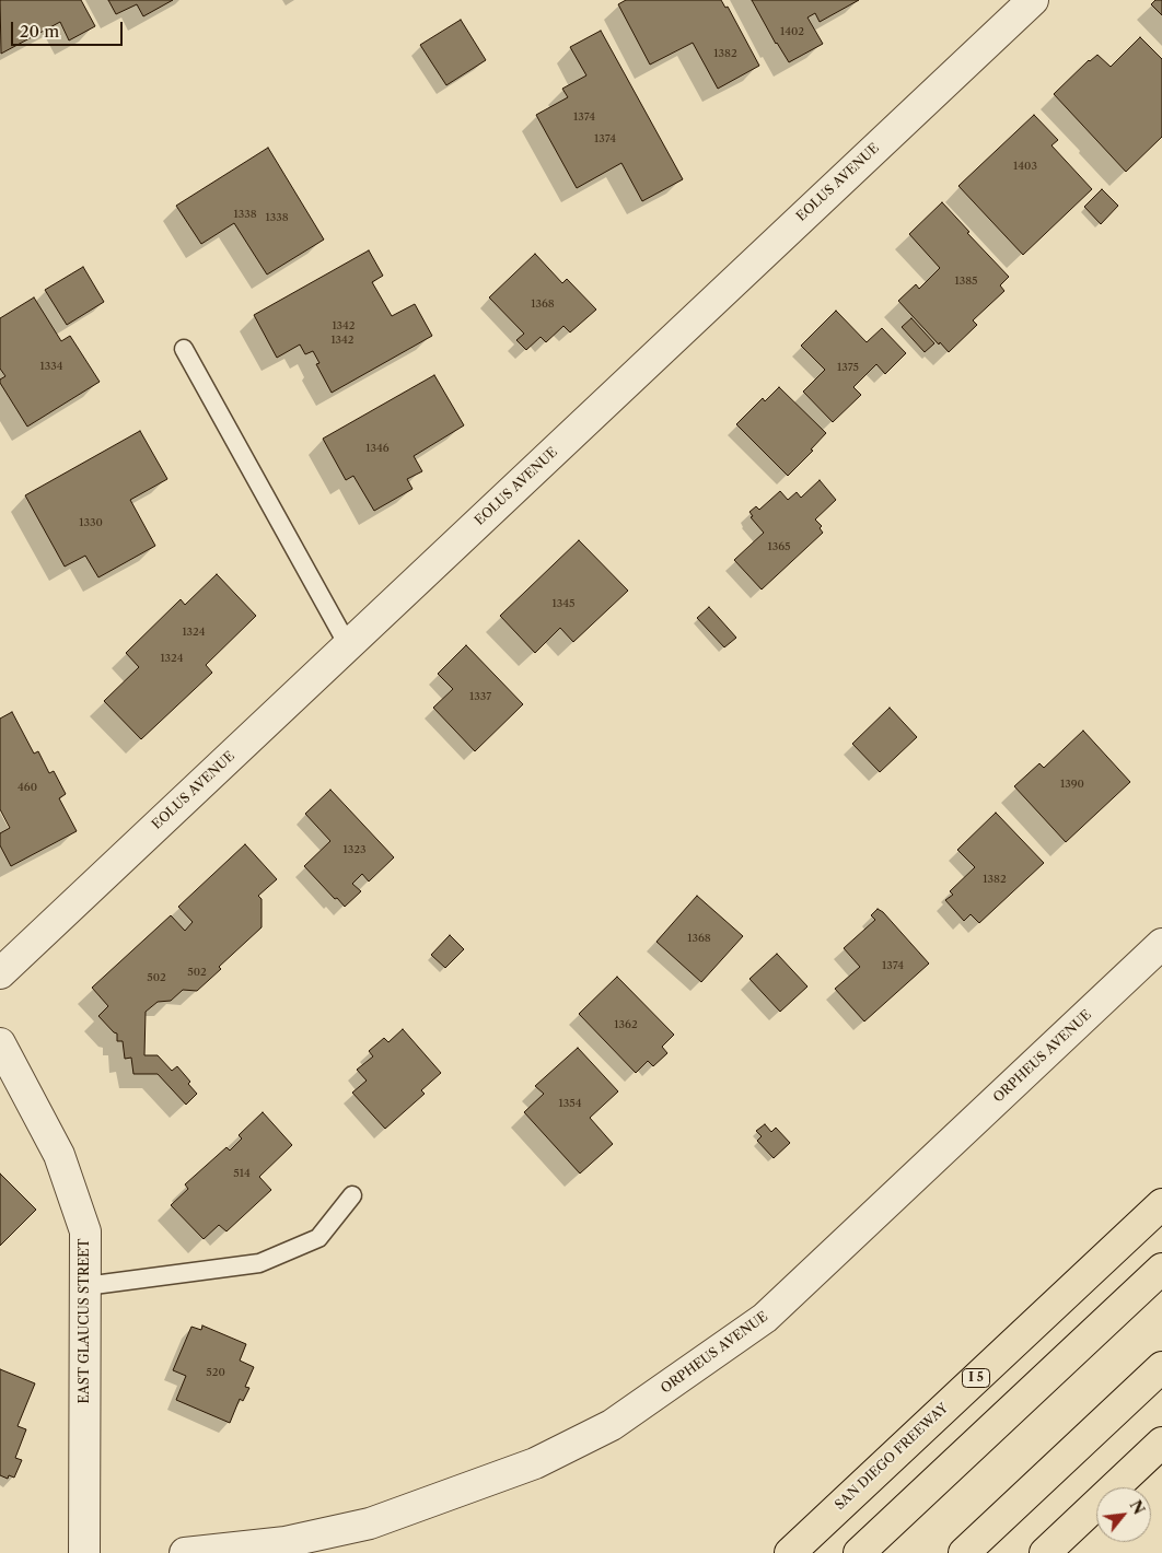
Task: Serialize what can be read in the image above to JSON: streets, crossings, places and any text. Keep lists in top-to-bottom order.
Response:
{
  "streets": {
    "highway": ["I 5", "SAN DIEGO FREEWAY"],
    "street": ["EOLUS AVENUE", "ORPHEUS AVENUE", "EAST GLAUCUS STREET"]
  },
  "house_numbers": [
    "1402",
    "1382",
    "1374",
    "1374",
    "1403",
    "1338",
    "1338",
    "1385",
    "1368",
    "1342",
    "1342",
    "1334",
    "1375",
    "1346",
    "1330",
    "1365",
    "1345",
    "1324",
    "1324",
    "1337",
    "1390",
    "460",
    "1323",
    "1382",
    "1368",
    "1374",
    "502",
    "502",
    "1362",
    "1354",
    "514",
    "520"
  ],
  "scale_bar": "20 m",
  "north": "top right"
}
